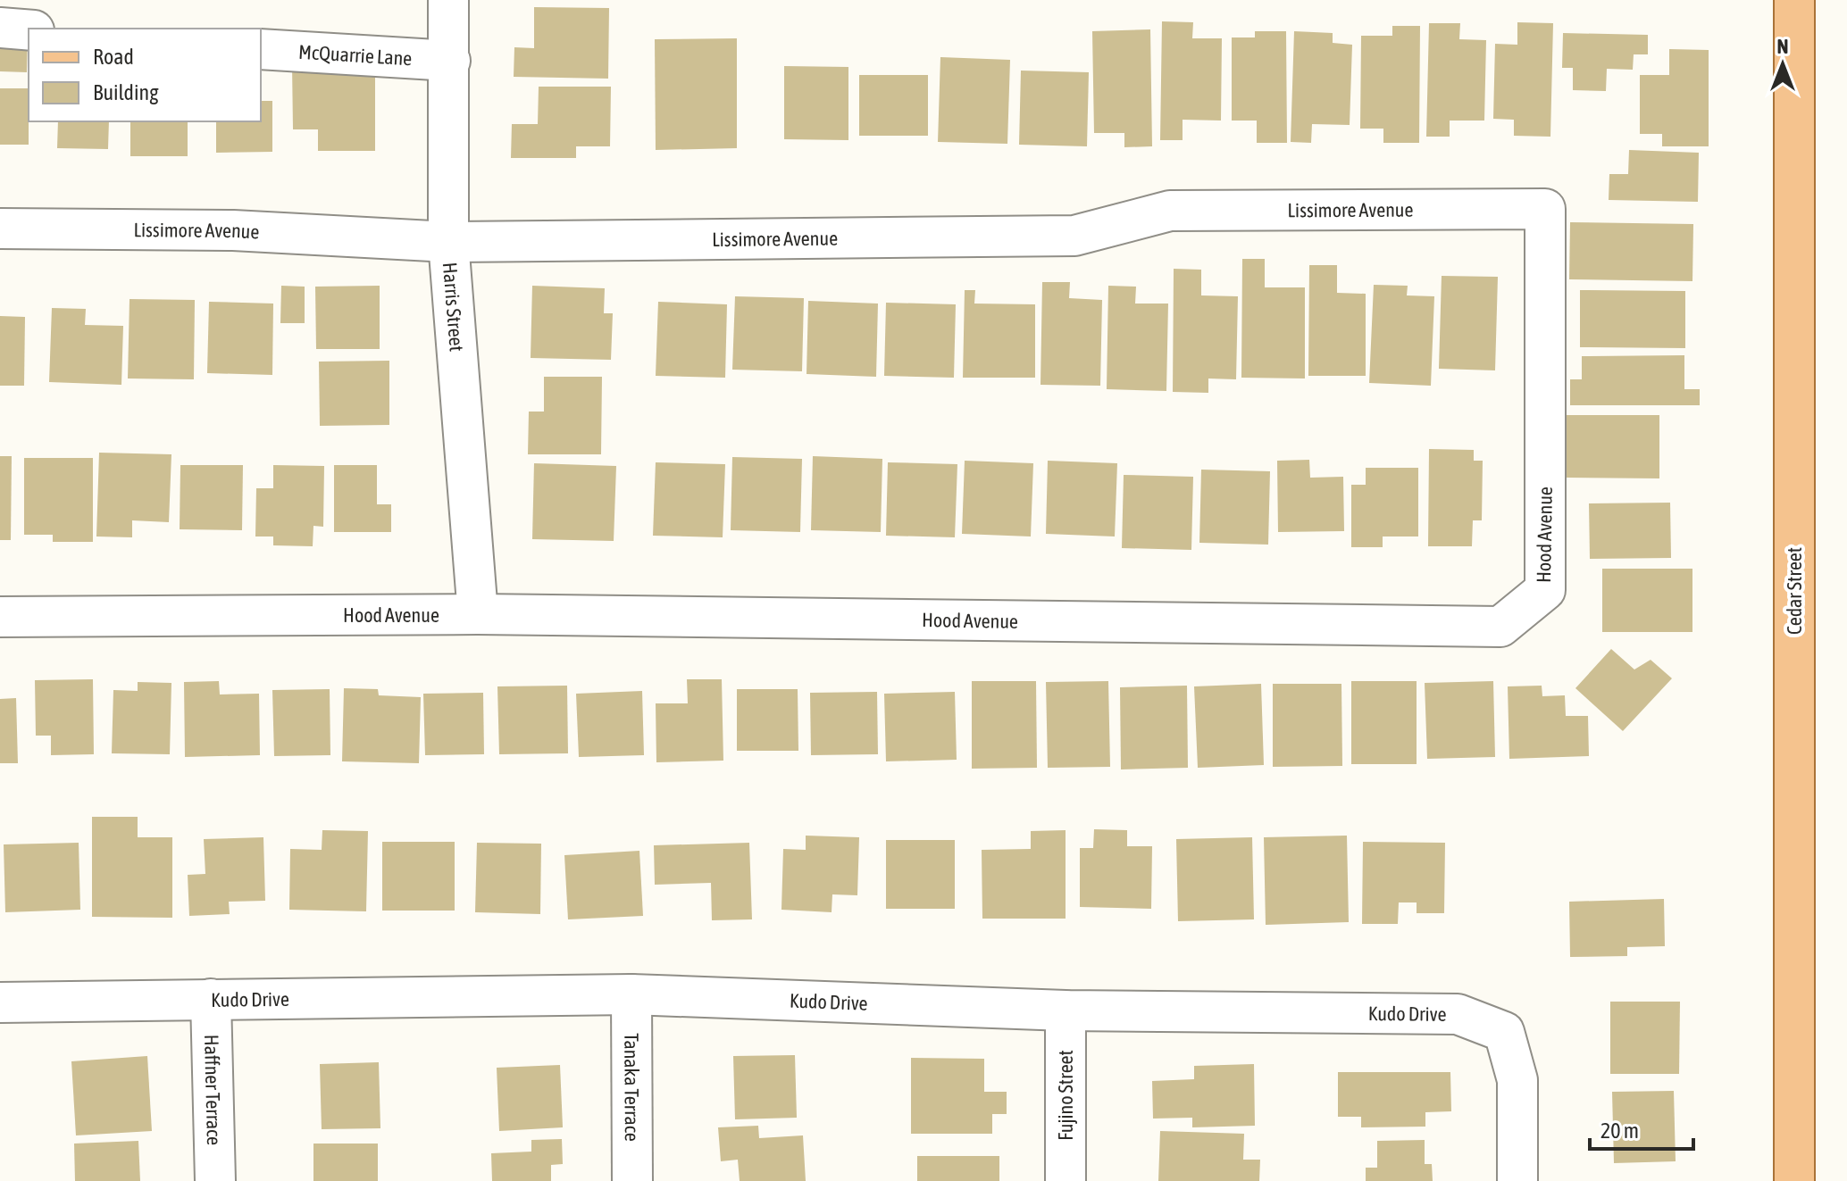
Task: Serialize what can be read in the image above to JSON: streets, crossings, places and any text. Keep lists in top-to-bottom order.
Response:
{
  "streets": {
    "main road": ["Cedar Street"],
    "street": [
      "McQuarrie Lane",
      "Lissimore Avenue",
      "Harris Street",
      "Hood Avenue",
      "Kudo Drive",
      "Tanaka Terrace",
      "Haffner Terrace",
      "Fujino Street"
    ]
  },
  "crossings": [
    ["McQuarrie Lane", "Harris Street"],
    ["Lissimore Avenue", "Harris Street"],
    ["Lissimore Avenue", "Hood Avenue"],
    ["Harris Street", "Hood Avenue"],
    ["Kudo Drive", "Tanaka Terrace"],
    ["Kudo Drive", "Haffner Terrace"],
    ["Kudo Drive", "Fujino Street"]
  ],
  "legend": ["Road", "Building"],
  "scale_bar": "20 m",
  "north": "top"
}
